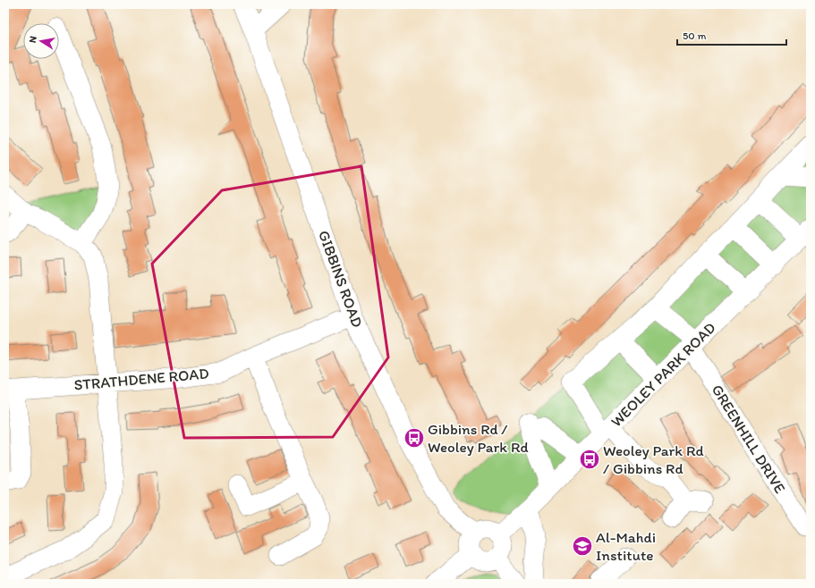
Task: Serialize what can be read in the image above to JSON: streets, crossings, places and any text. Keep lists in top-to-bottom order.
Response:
{
  "streets": {
    "street": [
      "GIBBINS ROAD",
      "WEOLEY PARK ROAD",
      "STRATHDENE ROAD",
      "GREENHILL DRIVE"
    ]
  },
  "crossings": [
    ["GIBBINS ROAD", "WEOLEY PARK ROAD"],
    ["GIBBINS ROAD", "STRATHDENE ROAD"],
    ["WEOLEY PARK ROAD", "GREENHILL DRIVE"]
  ],
  "places": {
    "bus stop": ["Gibbins Rd / Weoley Park Rd", "Weoley Park Rd / Gibbins Rd"],
    "school or university": ["Al-Mahdi Institute"]
  },
  "scale_bar": "50 m",
  "north": "left"
}
